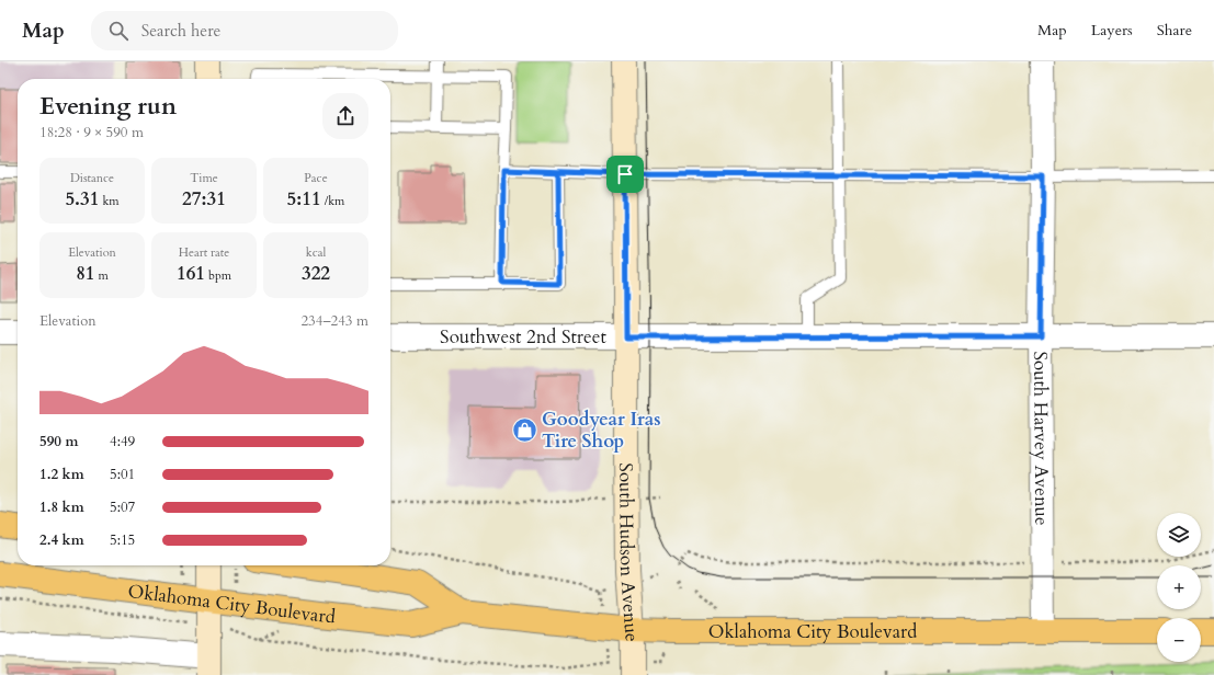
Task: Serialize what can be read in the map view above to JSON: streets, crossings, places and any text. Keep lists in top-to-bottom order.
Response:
{
  "streets": {
    "main road": ["South Hudson Avenue", "Oklahoma City Boulevard"],
    "street": ["Southwest 2nd Street", "South Harvey Avenue"]
  },
  "crossings": [
    ["Southwest 2nd Street", "South Harvey Avenue"],
    ["Southwest 2nd Street", "South Hudson Avenue"],
    ["South Harvey Avenue", "Oklahoma City Boulevard"],
    ["South Hudson Avenue", "Oklahoma City Boulevard"]
  ],
  "places": {
    "shop": ["Goodyear Iras Tire Shop"]
  },
  "page": {
    "header": "Map",
    "search": "Search here",
    "nav": ["Map", "Layers", "Share"],
    "heading": ["Evening run", "18:28 · 9 × 590 m"],
    "stats": [
      ["Distance", "5.31 km"],
      ["Time", "27:31"],
      ["Pace", "5:11 /km"],
      ["Elevation", "81 m"],
      ["Heart rate", "161 bpm"],
      ["kcal", "322"]
    ],
    "chart": ["Elevation", "234–243 m"],
    "list": [
      {
        "name": "590 m",
        "note": "4:49"
      },
      {
        "name": "1.2 km",
        "note": "5:01"
      },
      {
        "name": "1.8 km",
        "note": "5:07"
      },
      {
        "name": "2.4 km",
        "note": "5:15"
      }
    ],
    "map_buttons": ["+", "−"]
  }
}
